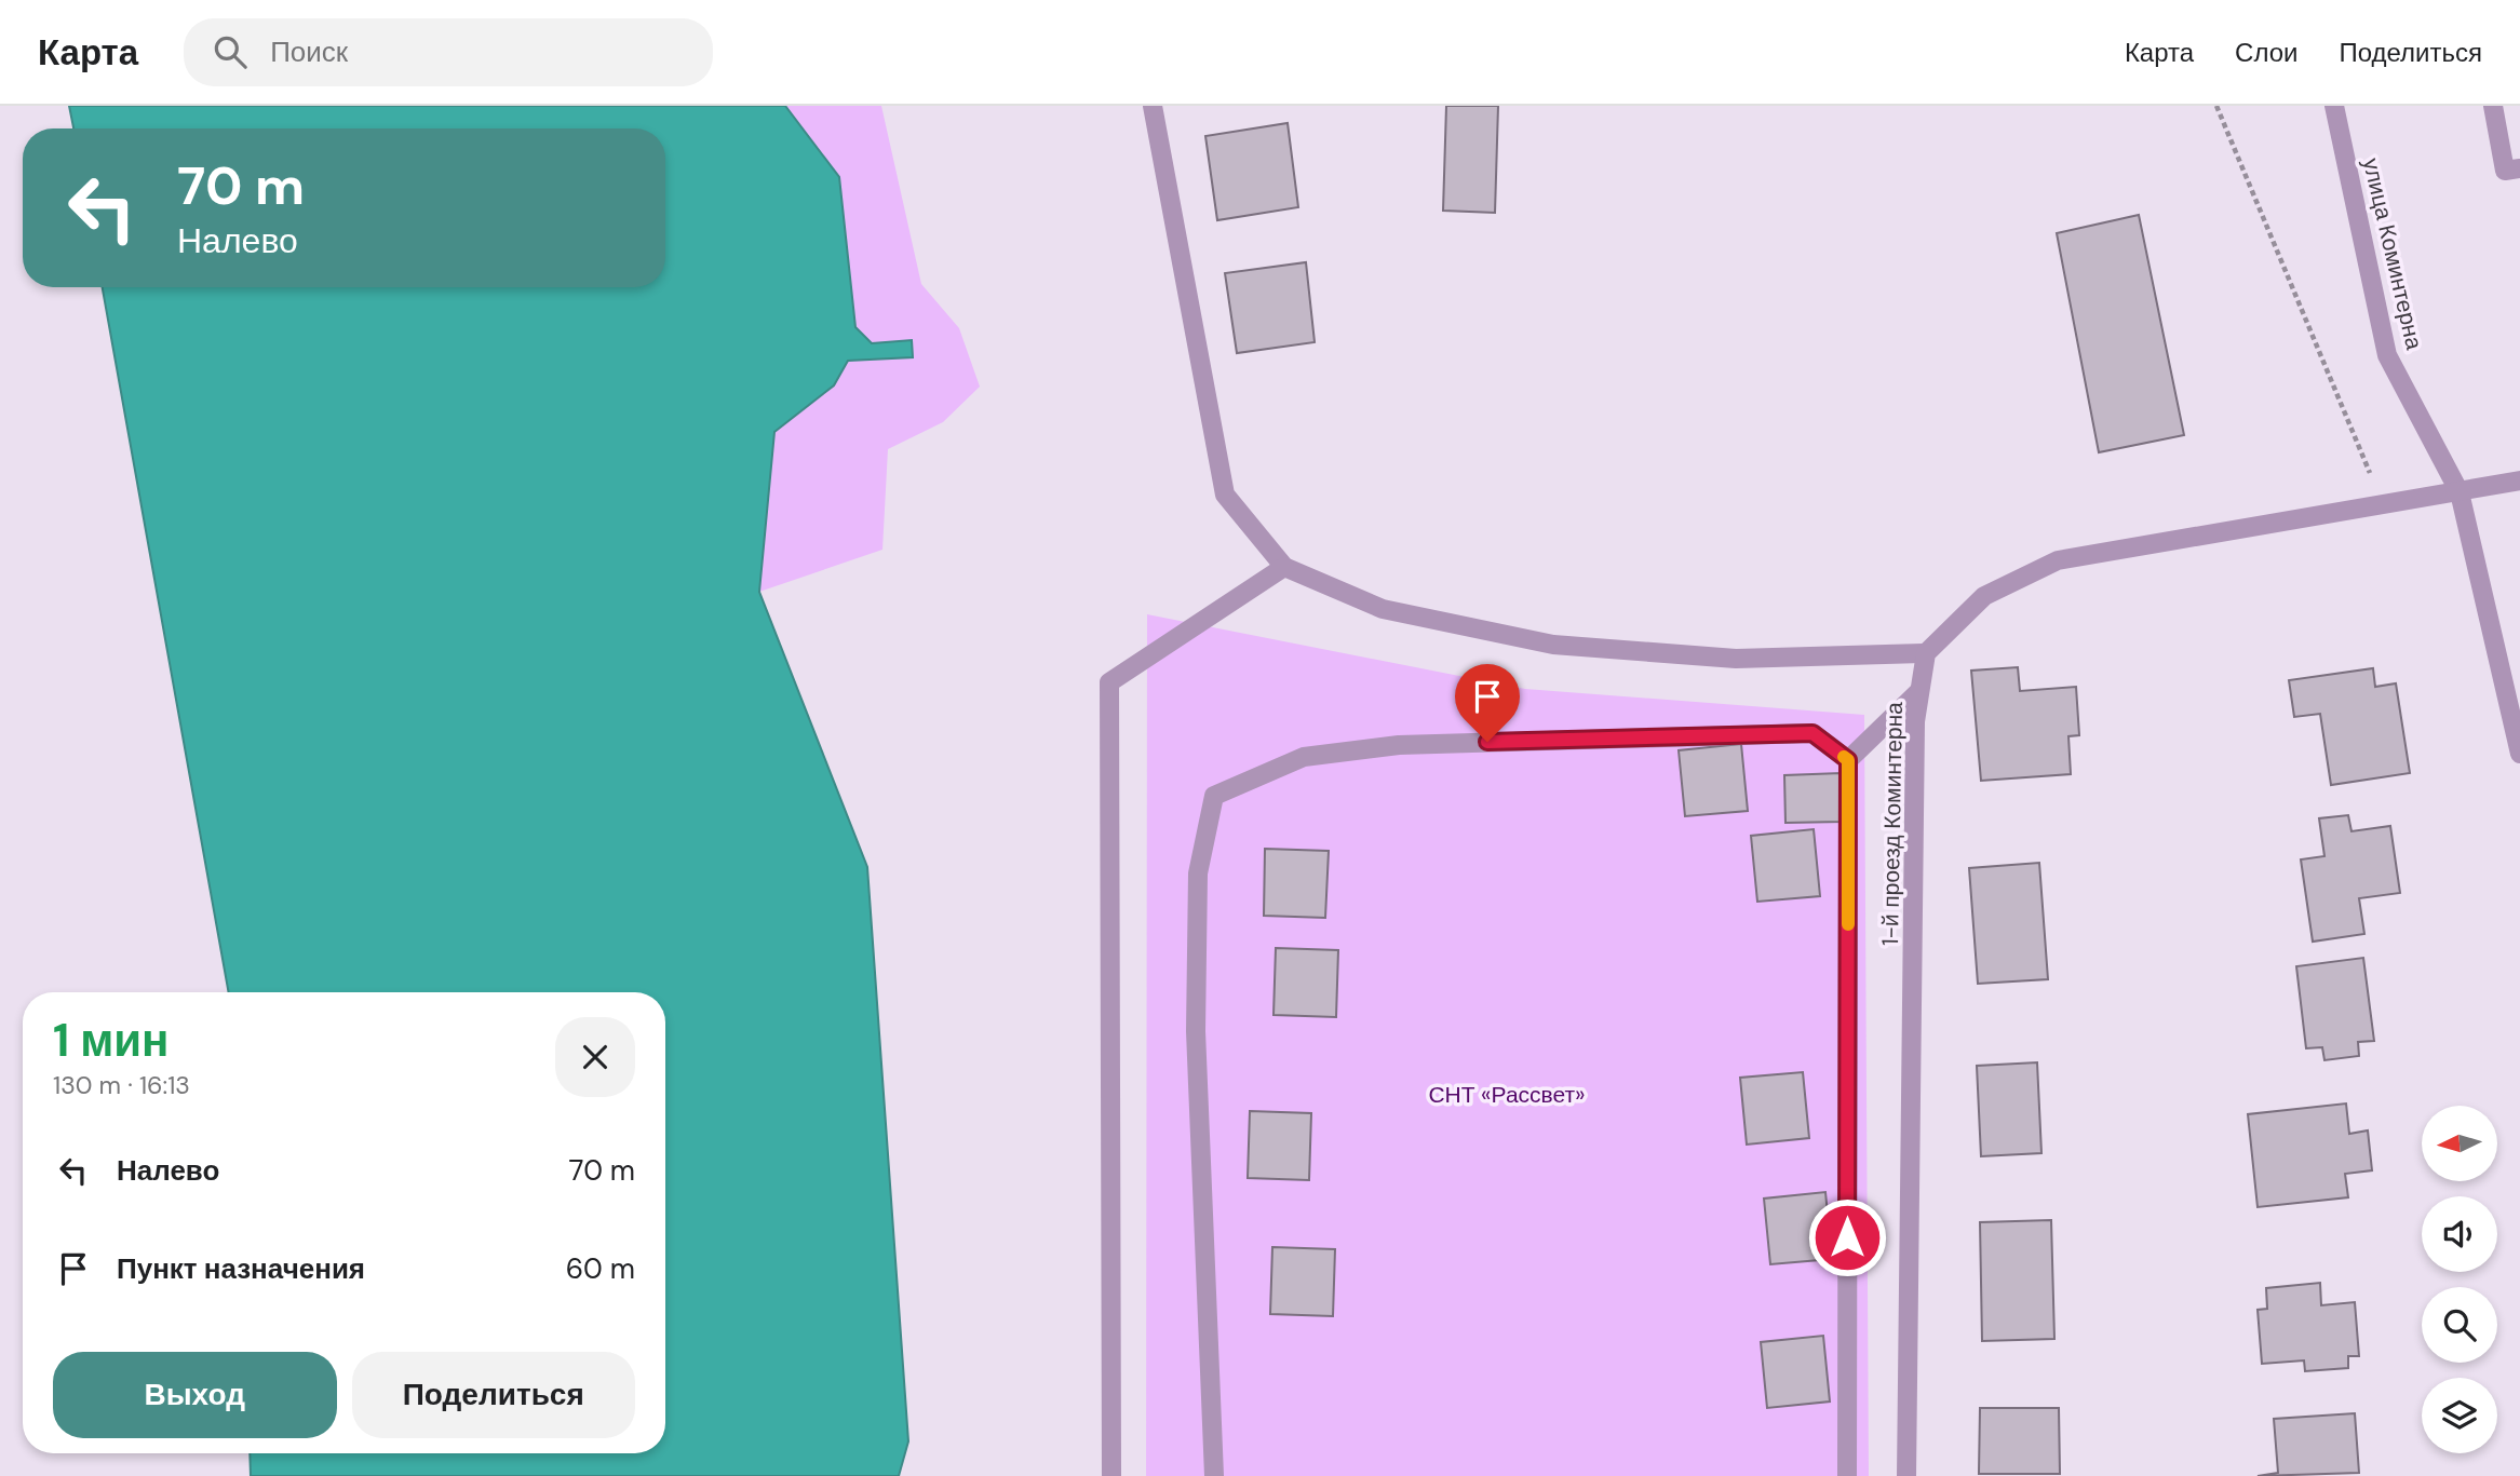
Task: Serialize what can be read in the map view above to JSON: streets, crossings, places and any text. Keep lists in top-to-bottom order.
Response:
{
  "streets": {
    "street": ["улица Коминтерна", "1-й проезд Коминтерна"]
  },
  "parks": ["СНТ «Рассвет»"],
  "north": "left",
  "page": {
    "header": "Карта",
    "search": "Поиск",
    "nav": ["Карта", "Слои", "Поделиться"],
    "turn": ["70 m", "Налево"],
    "heading": ["1 мин", "130 m · 16:13"],
    "list": [
      {
        "name": "Налево",
        "value": "70 m"
      },
      {
        "name": "Пункт назначения",
        "value": "60 m"
      }
    ],
    "buttons": ["Выход", "Поделиться"]
  }
}
